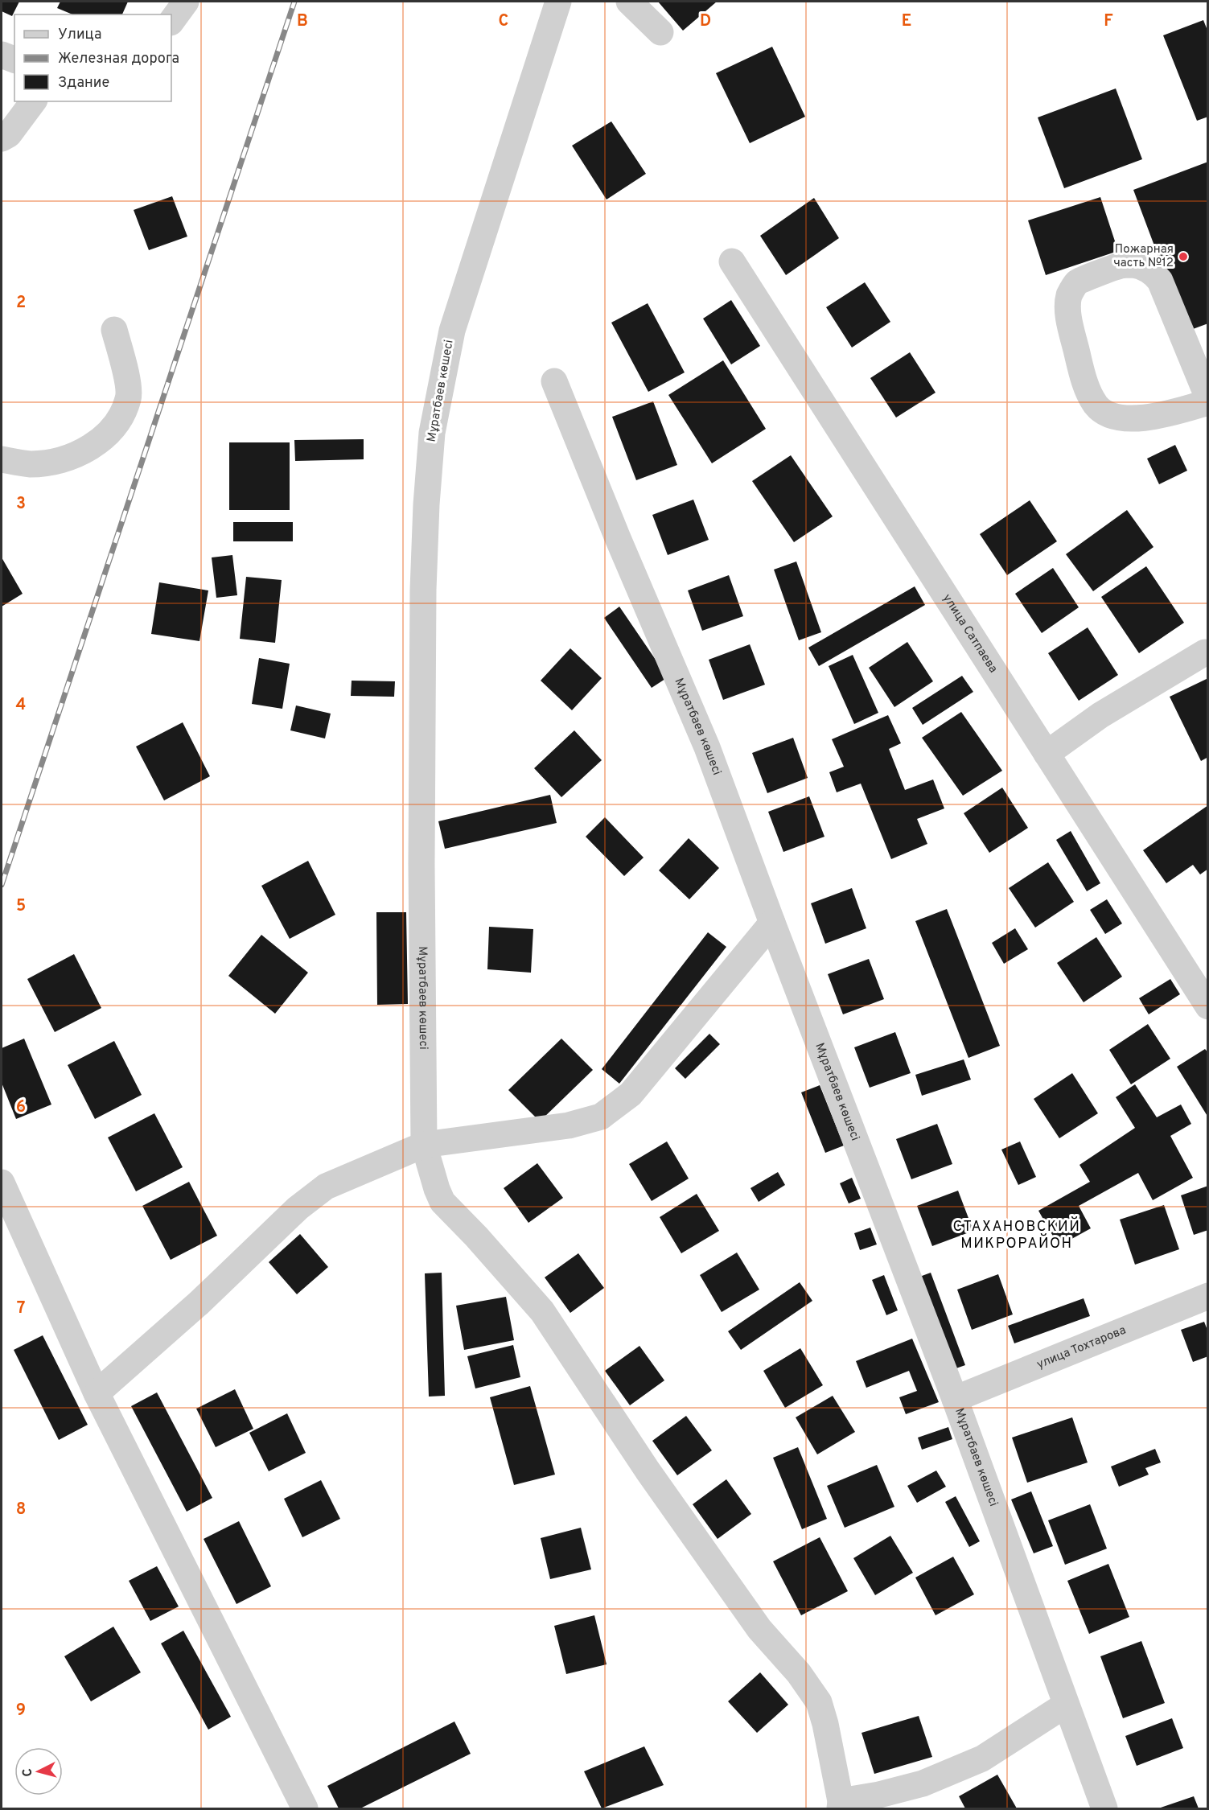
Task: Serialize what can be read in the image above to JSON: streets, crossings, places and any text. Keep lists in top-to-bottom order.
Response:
{
  "streets": {
    "street": ["Мұратбаев көшесі", "улица Сатпаева", "улица Тохтарова"]
  },
  "crossings": [
    ["Мұратбаев көшесі", "улица Тохтарова"]
  ],
  "districts": ["СТАХАНОВСКИЙ МИКРОРАЙОН"],
  "places": ["Пожарная часть №12"],
  "legend": ["Улица", "Железная дорога", "Здание"],
  "north": "left",
  "grid": {
    "columns": [
      "B",
      "C",
      "D",
      "E",
      "F"
    ],
    "rows": [
      "2",
      "3",
      "4",
      "5",
      "6",
      "7",
      "8",
      "9"
    ]
  }
}
